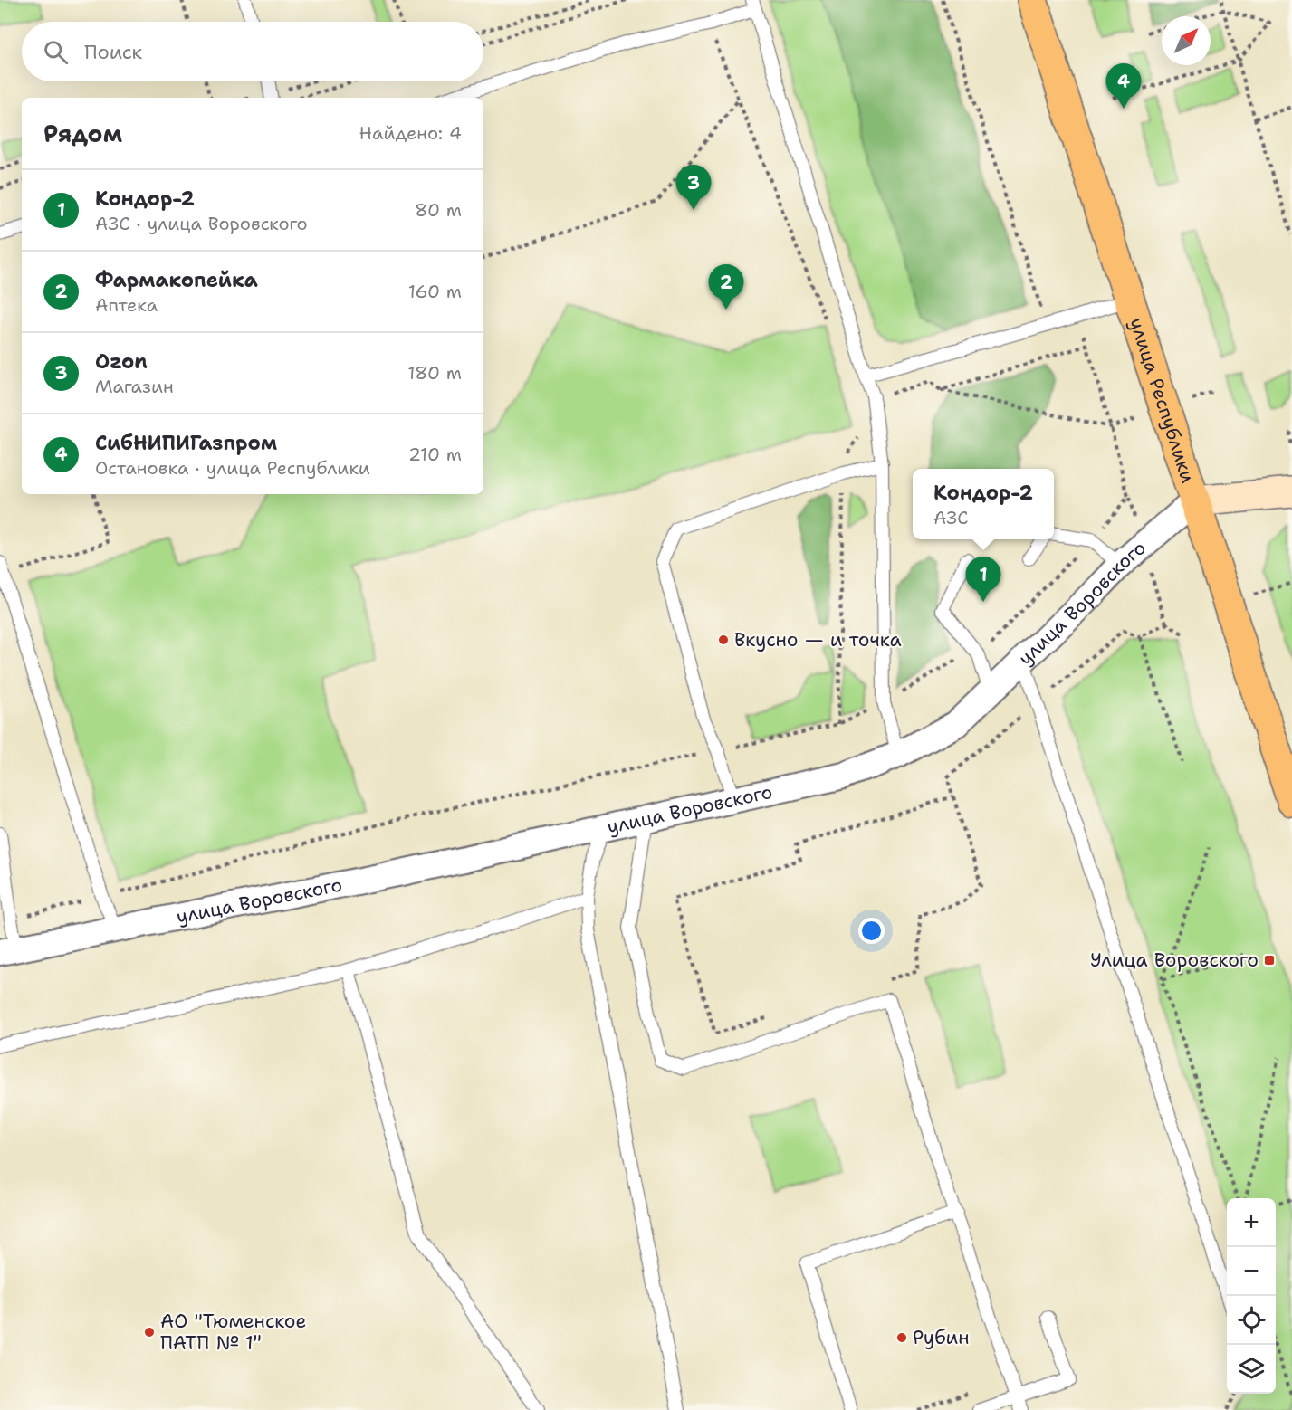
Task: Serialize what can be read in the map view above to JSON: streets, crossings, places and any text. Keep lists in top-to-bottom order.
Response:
{
  "streets": {
    "main road": ["улица Республики"],
    "street": ["улица Воровского"]
  },
  "crossings": [
    ["улица Республики", "улица Воровского"]
  ],
  "places": {
    "other": ["Вкусно — и точка", "АО \"Тюменское ПАТП № 1\"", "Рубин"],
    "transit": ["Улица Воровского"]
  },
  "north": "top right",
  "page": {
    "search": "Поиск",
    "pins": [
      "4",
      "3",
      "2",
      "1"
    ],
    "heading": ["Рядом", "Найдено: 4"],
    "list": [
      {
        "mark": "1",
        "name": "Кондор-2",
        "note": "АЗС · улица Воровского",
        "value": "80 m"
      },
      {
        "mark": "2",
        "name": "Фармакопейка",
        "note": "Аптека",
        "value": "160 m"
      },
      {
        "mark": "3",
        "name": "Ozon",
        "note": "Магазин",
        "value": "180 m"
      },
      {
        "mark": "4",
        "name": "СибНИПИГазпром",
        "note": "Остановка · улица Республики",
        "value": "210 m"
      }
    ],
    "popup": ["Кондор-2", "АЗС"],
    "map_buttons": ["+", "−"]
  }
}
